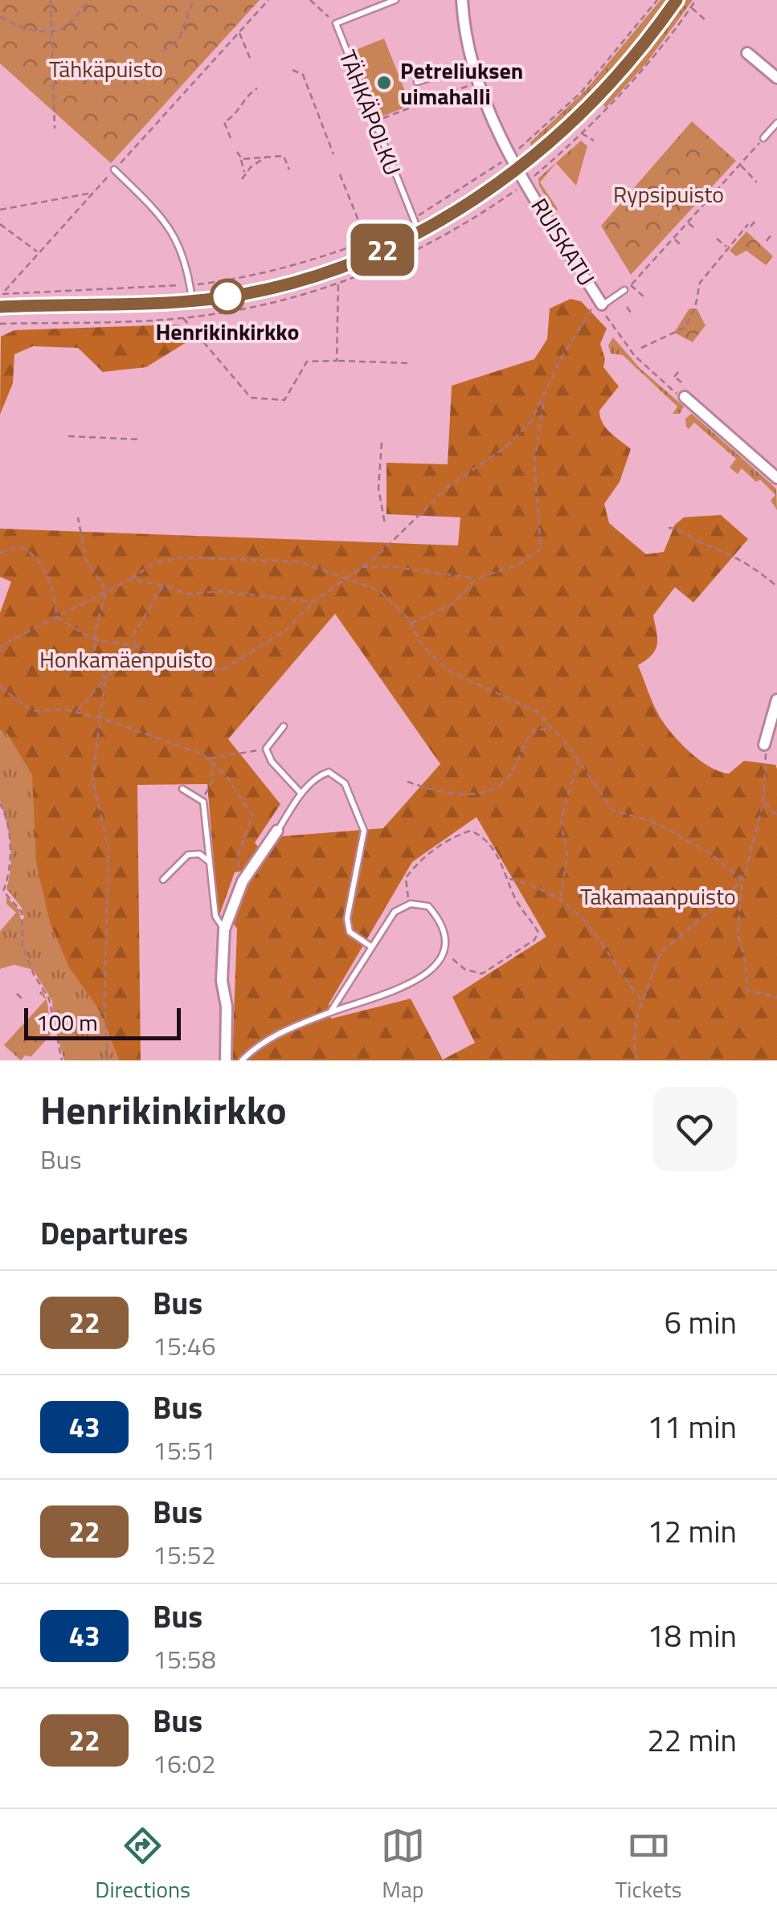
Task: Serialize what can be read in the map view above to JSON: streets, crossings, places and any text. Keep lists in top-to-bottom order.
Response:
{
  "streets": {
    "street": ["RUISKATU"],
    "lane": ["TÄHKÄPOLKU"]
  },
  "parks": [
    "Tähkäpuisto",
    "Rypsipuisto",
    "Honkamäenpuisto",
    "Takamaanpuisto"
  ],
  "places": ["Petreliuksen uimahalli", "Henrikinkirkko"],
  "lines": ["bus line 22"],
  "scale_bar": "100 m",
  "page": {
    "on_map": "22",
    "scale": "100 m",
    "heading": [
      ["Henrikinkirkko", "Bus"],
      "Departures"
    ],
    "list": [
      {
        "mark": "22",
        "name": "Bus",
        "note": "15:46",
        "value": "6 min"
      },
      {
        "mark": "43",
        "name": "Bus",
        "note": "15:51",
        "value": "11 min"
      },
      {
        "mark": "22",
        "name": "Bus",
        "note": "15:52",
        "value": "12 min"
      },
      {
        "mark": "43",
        "name": "Bus",
        "note": "15:58",
        "value": "18 min"
      },
      {
        "mark": "22",
        "name": "Bus",
        "note": "16:02",
        "value": "22 min"
      }
    ],
    "tabs": ["Directions", "Map", "Tickets"]
  }
}
